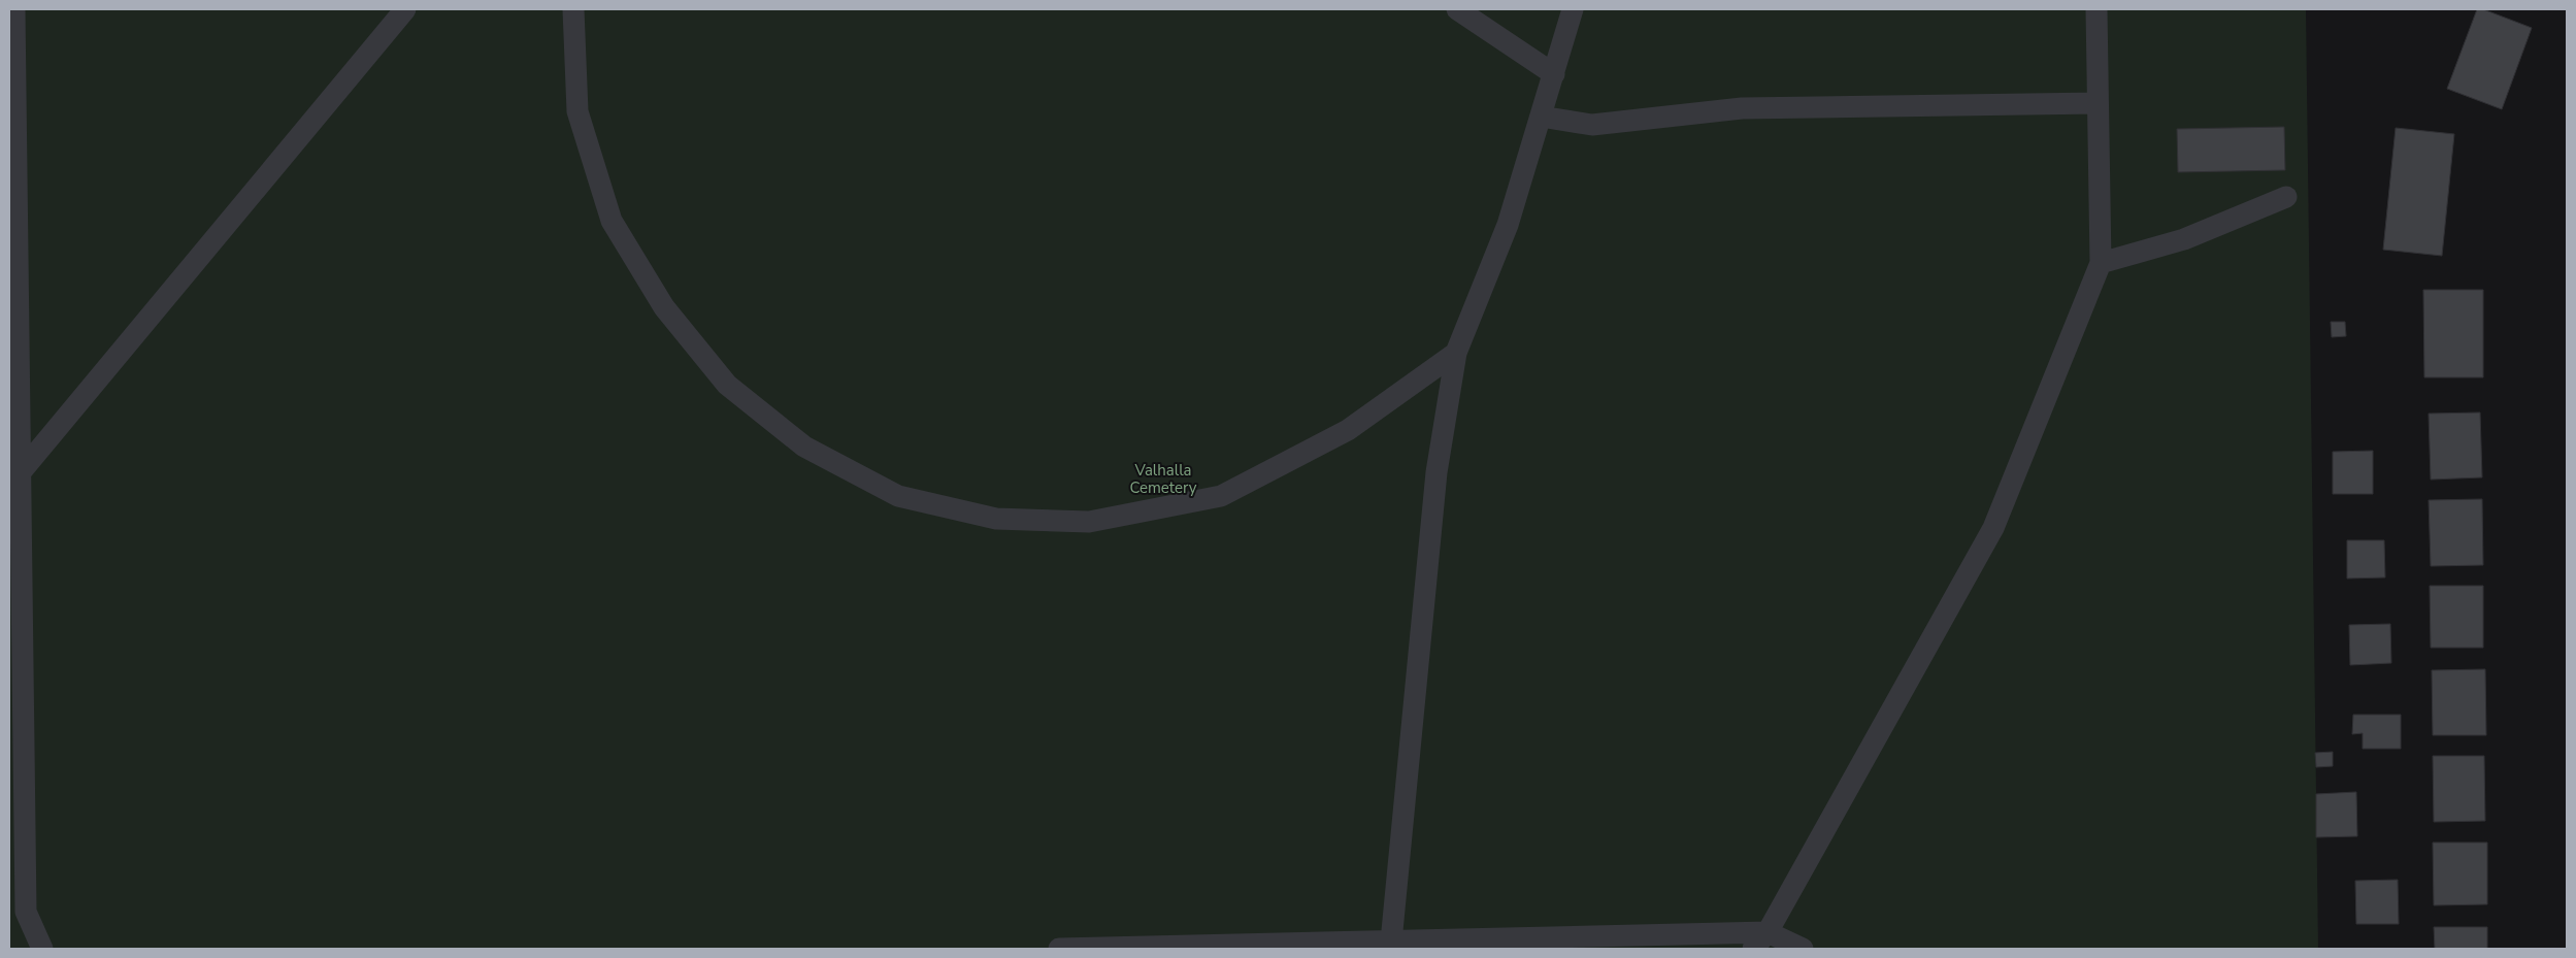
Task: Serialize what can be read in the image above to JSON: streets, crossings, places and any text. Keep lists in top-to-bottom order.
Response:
{
  "parks": ["Valhalla Cemetery"]
}
